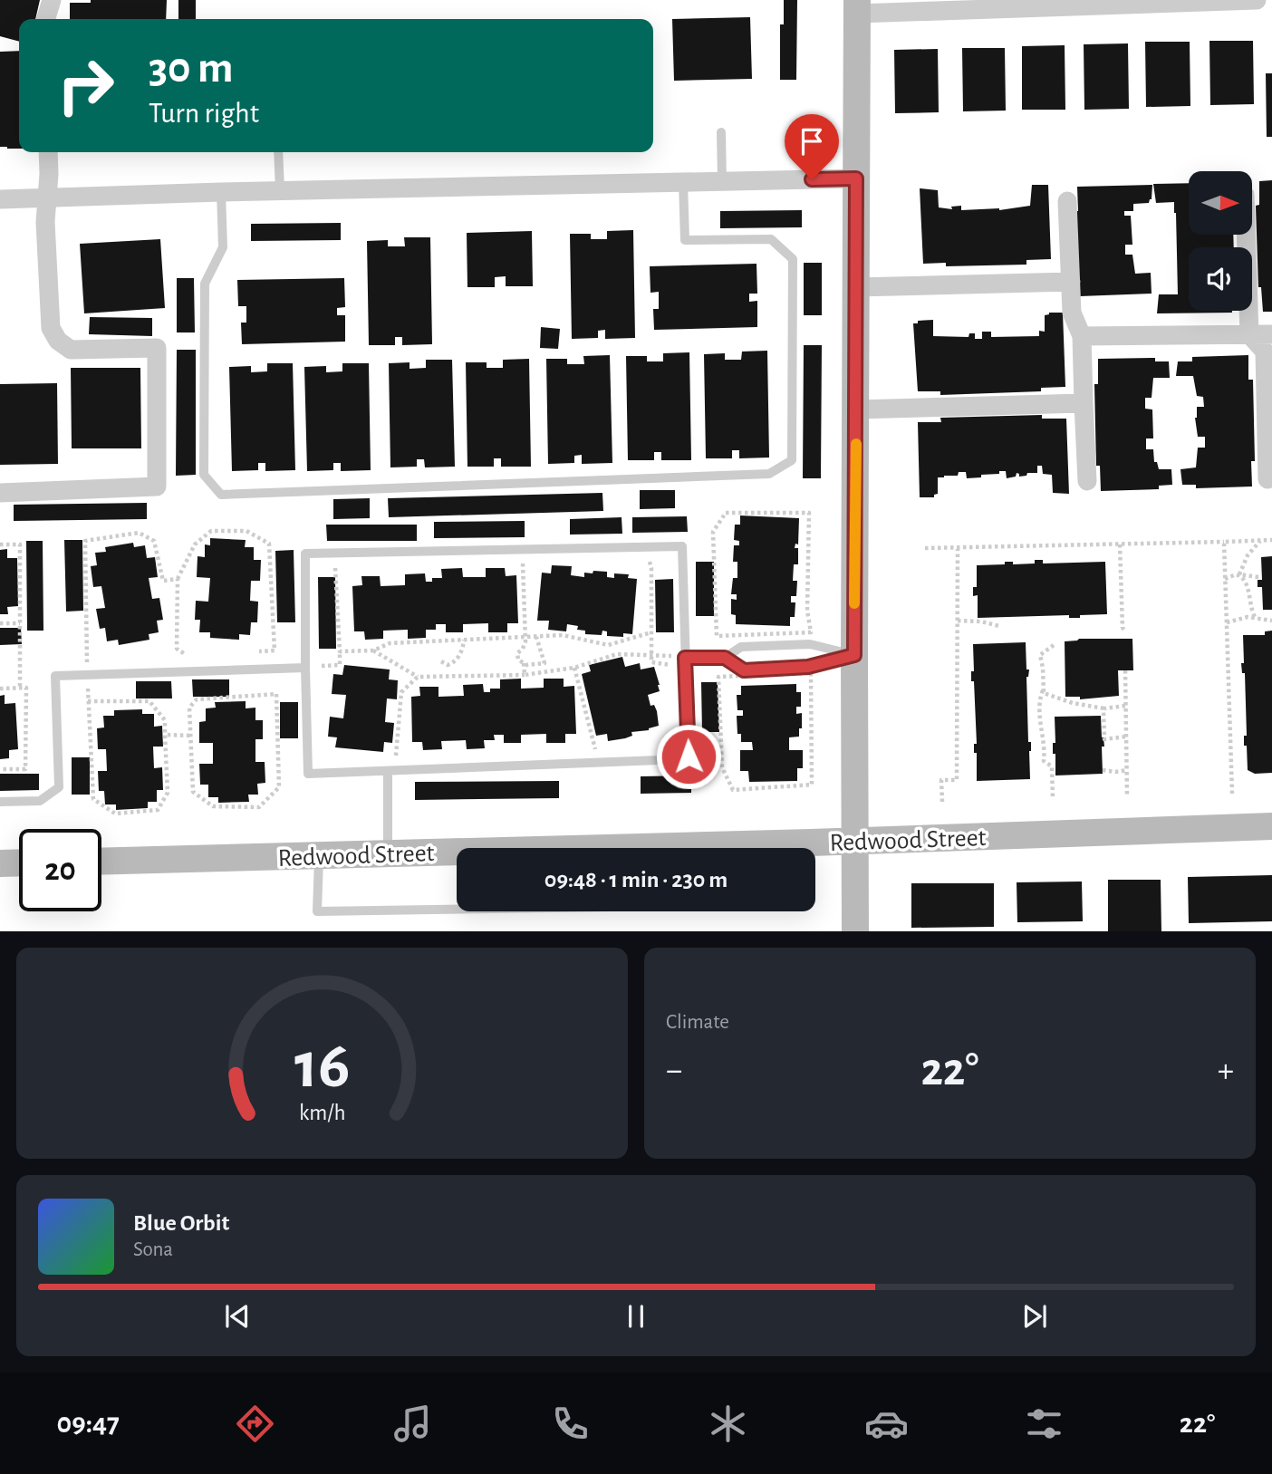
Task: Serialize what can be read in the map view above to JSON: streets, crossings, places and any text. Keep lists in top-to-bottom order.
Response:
{
  "streets": {
    "street": ["Redwood Street"]
  },
  "north": "right",
  "page": {
    "turn": ["30 m", "Turn right"],
    "limit": "20",
    "trip": "09:48 · 1 min · 230 m",
    "tile": "Climate",
    "heat": ["−", "22°", "+"],
    "song": ["Blue Orbit", "Sona"],
    "tabs": ["09:47", "22°"],
    "gauge": ["16", "km/h"]
  }
}
